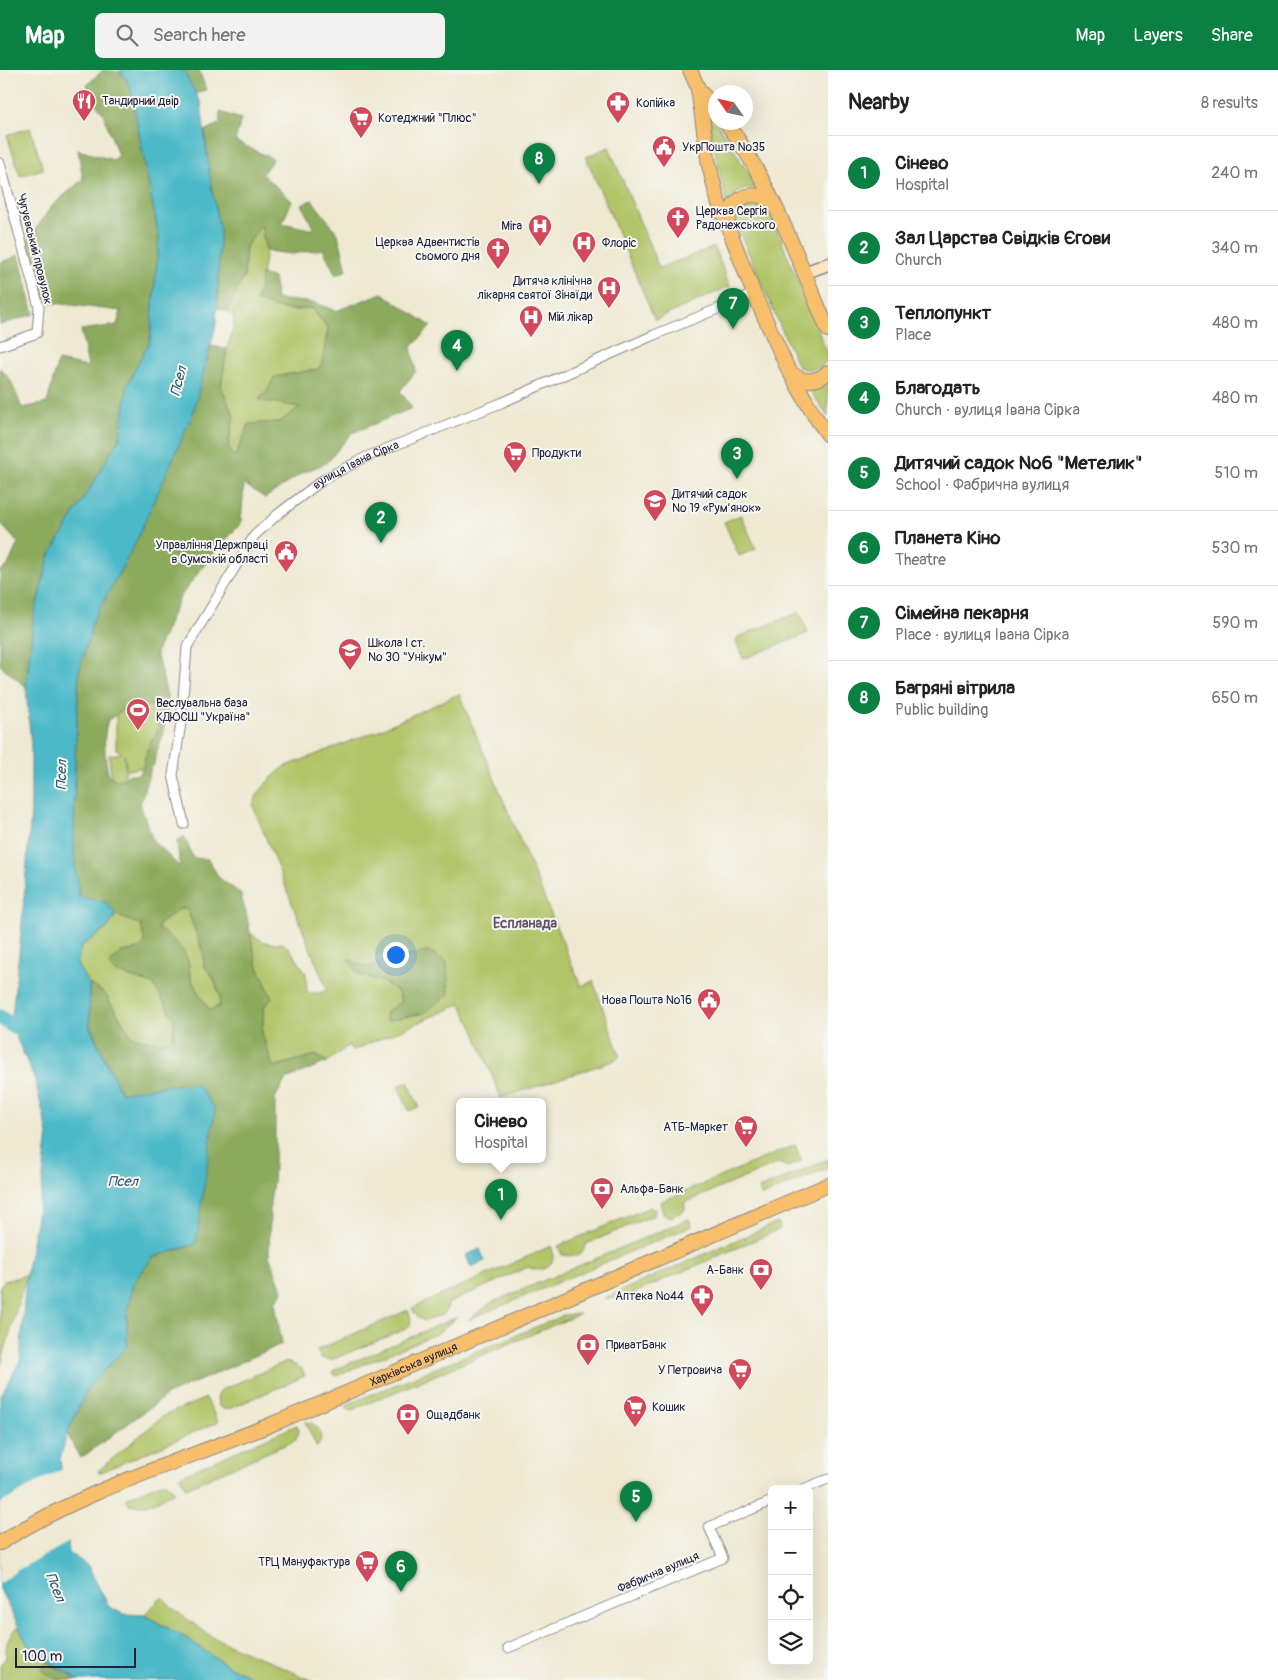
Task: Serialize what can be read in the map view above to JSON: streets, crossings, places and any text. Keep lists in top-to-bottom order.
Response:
{
  "streets": {
    "main road": ["Харківська вулиця"],
    "street": ["Чугуєвський провулок", "вулиця Івана Сірка", "Фабрична вулиця"]
  },
  "districts": ["Еспланада"],
  "water": ["Псел"],
  "places": {
    "restaurant": ["Тандирний двір"],
    "pharmacy": ["Копійка", "Аптека №44"],
    "supermarket": [
      "Котеджний \"Плюс\"",
      "Продукти",
      "АТБ-Маркет",
      "У Петровича",
      "Кошик",
      "ТРЦ Мануфактура"
    ],
    "public building": ["УкрПошта №35", "Управління Держпраці в Сумській області", "Нова Пошта №16"],
    "church": ["Церква Сергія Радонежського", "Церква Адвентистів сьомого дня"],
    "hospital": [
      "Mira",
      "Флоріс",
      "Дитяча клінічна лікарня святої Зінаїди",
      "Мій лікар"
    ],
    "school or university": ["Дитячий садок № 19 «Рум’янок»", "Школа І ст. № 30 \"Унікум\""],
    "sports": ["Веслувальна база КДЮСШ \"Україна\""],
    "bank": [
      "Альфа-Банк",
      "А-Банк",
      "ПриватБанк",
      "Ощадбанк"
    ]
  },
  "scale_bar": "100 m",
  "north": "top left",
  "page": {
    "header": "Map",
    "search": "Search here",
    "nav": ["Map", "Layers", "Share"],
    "heading": ["Nearby", "8 results"],
    "list": [
      {
        "mark": "1",
        "name": "Сінево",
        "note": "Hospital",
        "value": "240 m"
      },
      {
        "mark": "2",
        "name": "Зал Царства Свідків Єгови",
        "note": "Church",
        "value": "340 m"
      },
      {
        "mark": "3",
        "name": "Теплопункт",
        "note": "Place",
        "value": "480 m"
      },
      {
        "mark": "4",
        "name": "Благодать",
        "note": "Church · вулиця Івана Сірка",
        "value": "480 m"
      },
      {
        "mark": "5",
        "name": "Дитячий садок №6 \"Метелик\"",
        "note": "School · Фабрична вулиця",
        "value": "510 m"
      },
      {
        "mark": "6",
        "name": "Планета Кіно",
        "note": "Theatre",
        "value": "530 m"
      },
      {
        "mark": "7",
        "name": "Сімейна пекарня",
        "note": "Place · вулиця Івана Сірка",
        "value": "590 m"
      },
      {
        "mark": "8",
        "name": "Багряні вітрила",
        "note": "Public building",
        "value": "650 m"
      }
    ],
    "pins": [
      "8",
      "7",
      "4",
      "3",
      "2",
      "1",
      "5",
      "6"
    ],
    "popup": ["Сінево", "Hospital"],
    "map_buttons": ["+", "−"],
    "scale": "100 m"
  }
}
